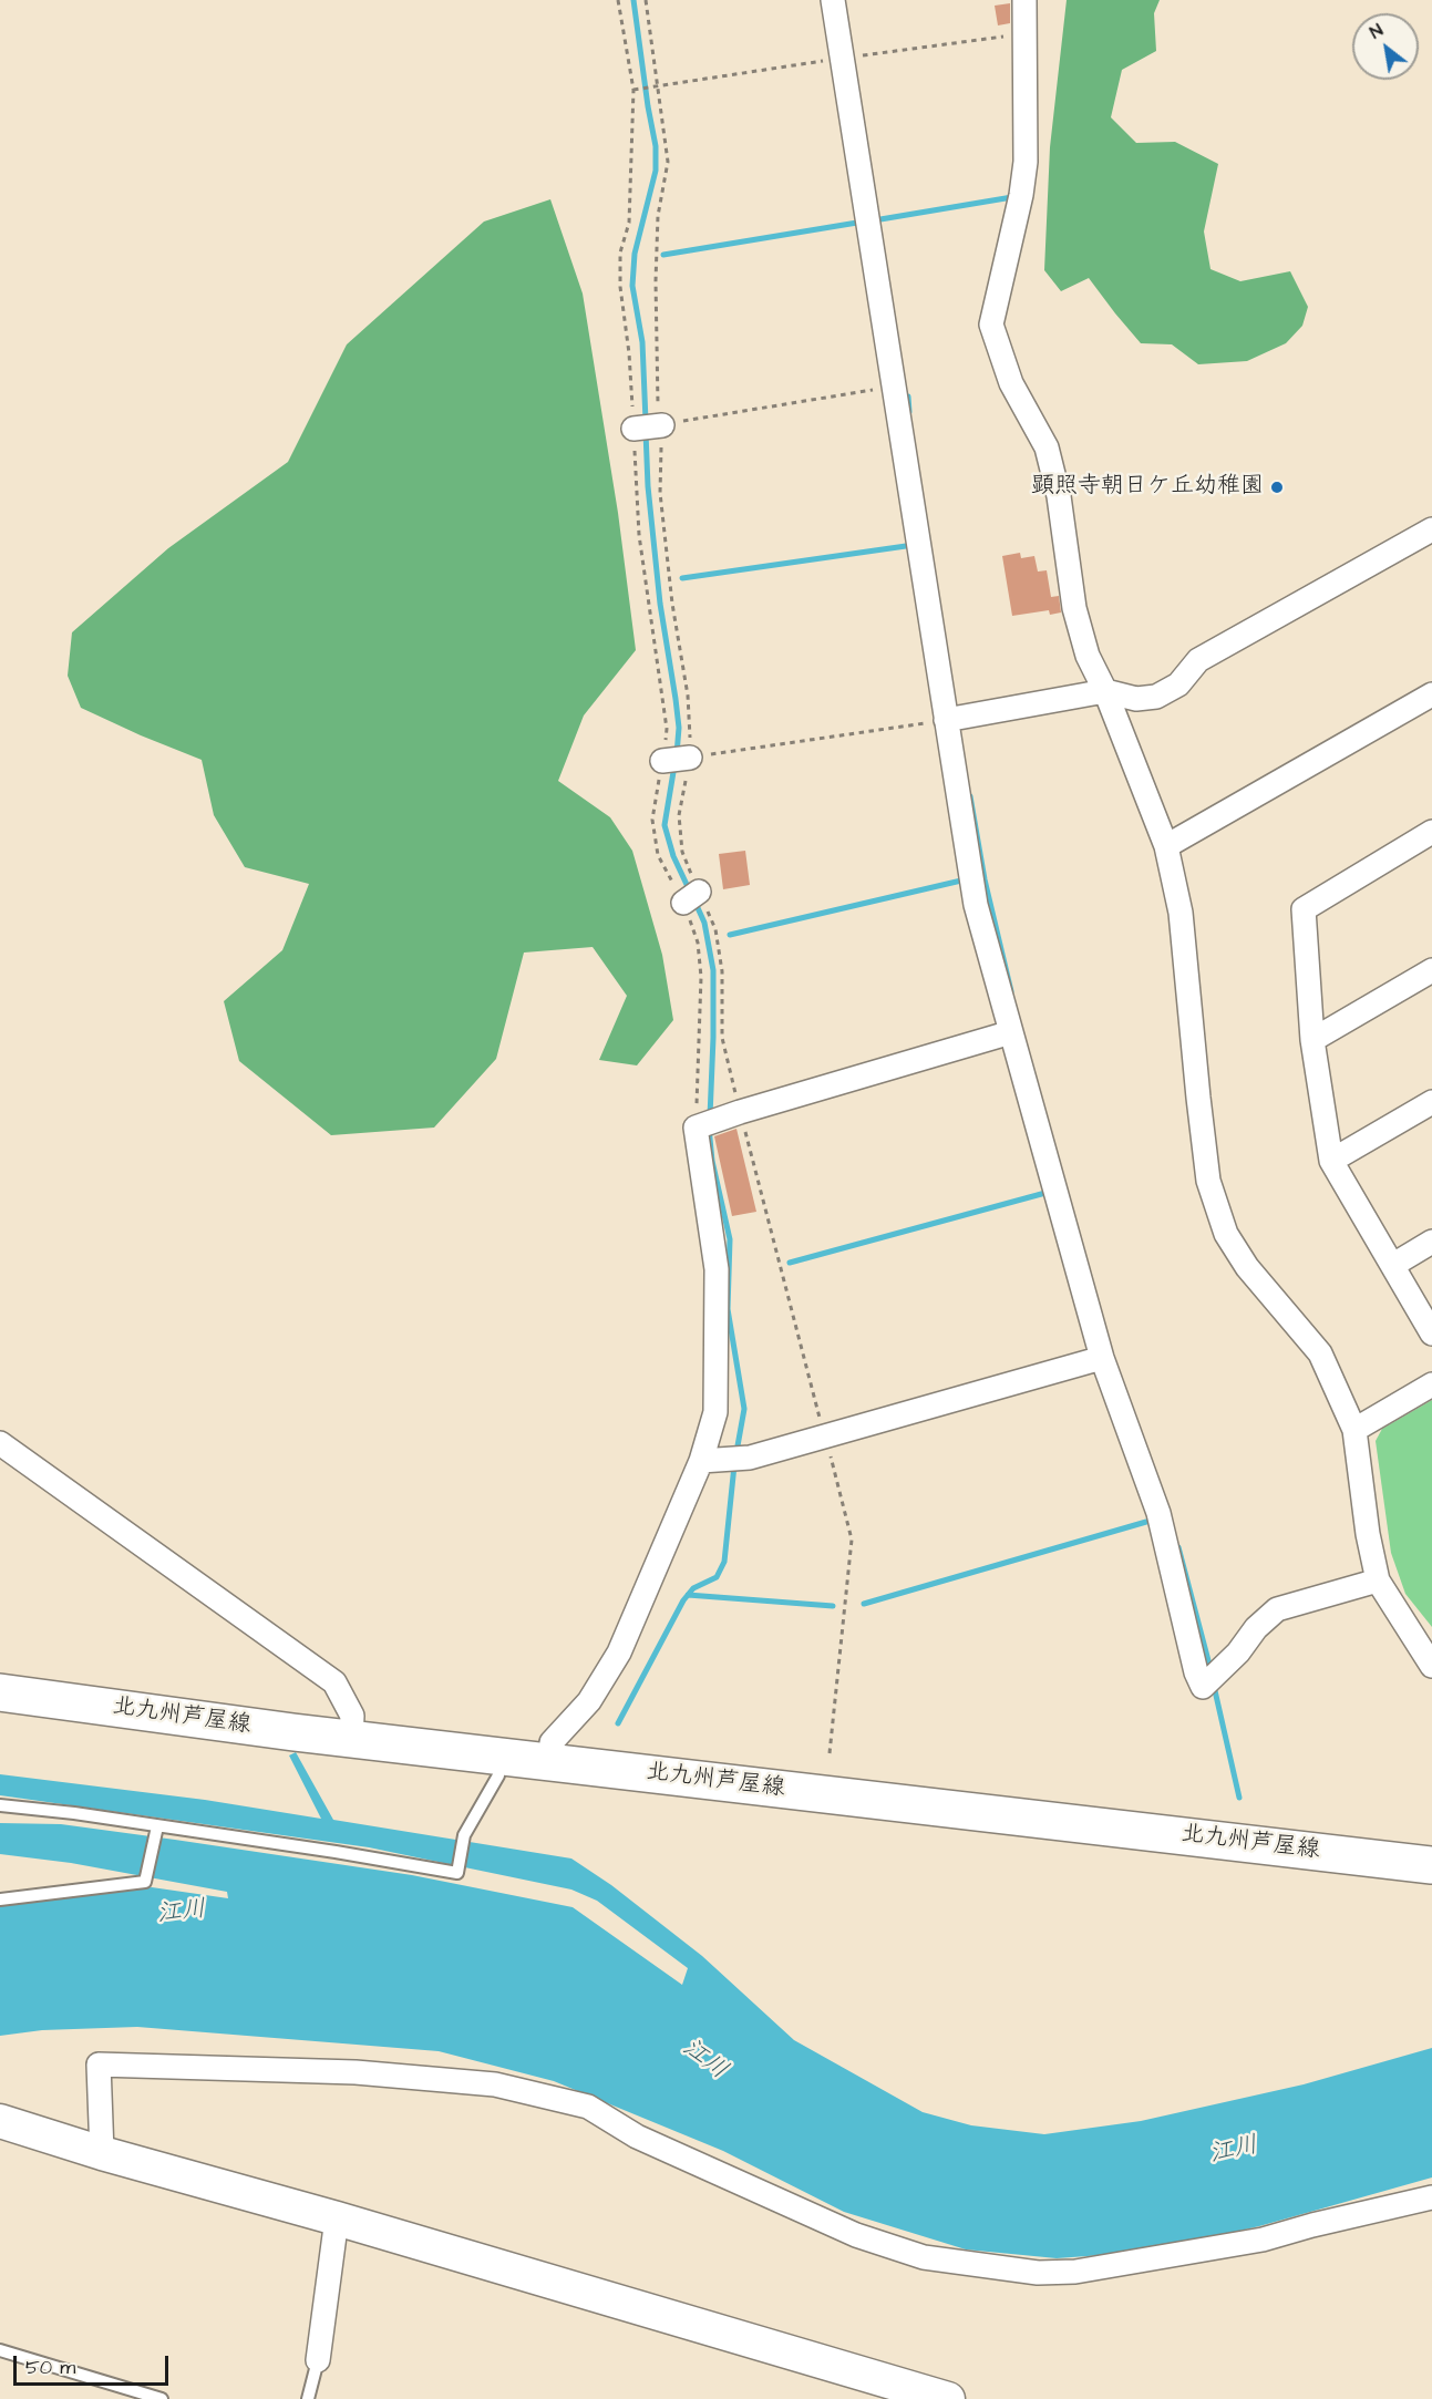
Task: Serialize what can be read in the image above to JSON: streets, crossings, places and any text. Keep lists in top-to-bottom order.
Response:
{
  "streets": {
    "main road": ["北九州芦屋線"]
  },
  "water": ["江川"],
  "places": ["顕照寺朝日ケ丘幼稚園"],
  "scale_bar": "50 m",
  "north": "top left"
}
